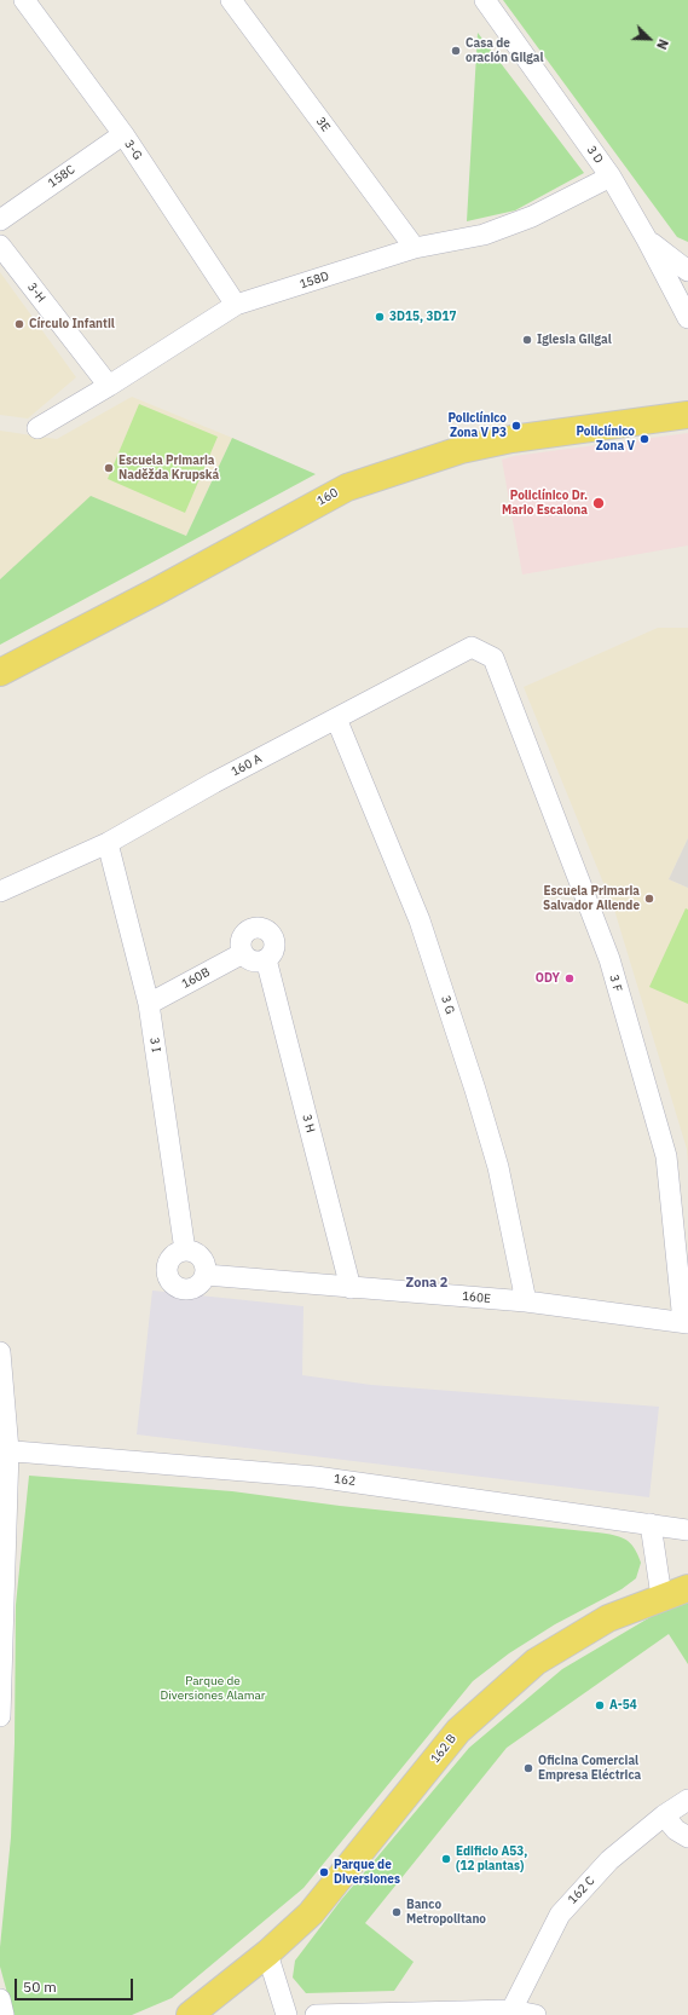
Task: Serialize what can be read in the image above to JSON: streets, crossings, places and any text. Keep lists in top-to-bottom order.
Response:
{
  "streets": {
    "main road": ["160", "162 B"],
    "street": [
      "3E",
      "3-G",
      "3 D",
      "158C",
      "158D",
      "3-H",
      "160 A",
      "160B",
      "3 F",
      "3 G",
      "3 I",
      "3 H",
      "160E",
      "162",
      "162 C"
    ]
  },
  "crossings": [
    ["3E", "158D"],
    ["3-G", "158C"],
    ["3-G", "158D"],
    ["3 D", "158D"],
    ["158D", "3-H"],
    ["160 A", "3 F"],
    ["160 A", "3 G"],
    ["160 A", "3 I"],
    ["160B", "3 I"],
    ["160B", "3 H"],
    ["3 F", "160E"],
    ["3 G", "160E"],
    ["3 I", "160E"],
    ["3 H", "160E"]
  ],
  "districts": ["Zona 2"],
  "parks": ["Parque de Diversiones Alamar"],
  "places": [
    "Casa de oración Gilgal",
    "3D15, 3D17",
    "Círculo Infantil",
    "Iglesia Gilgal",
    "Policlínico Zona V P3",
    "Policlínico Zona V",
    "Escuela Primaria Naděžda Krupská",
    "Policlínico Dr. Mario Escalona",
    "Escuela Primaria Salvador Allende",
    "ODY",
    "A-54",
    "Oficina Comercial Empresa Eléctrica",
    "Edificio A53, (12 plantas)",
    "Parque de Diversiones",
    "Banco Metropolitano"
  ],
  "scale_bar": "50 m",
  "north": "bottom right"
}
